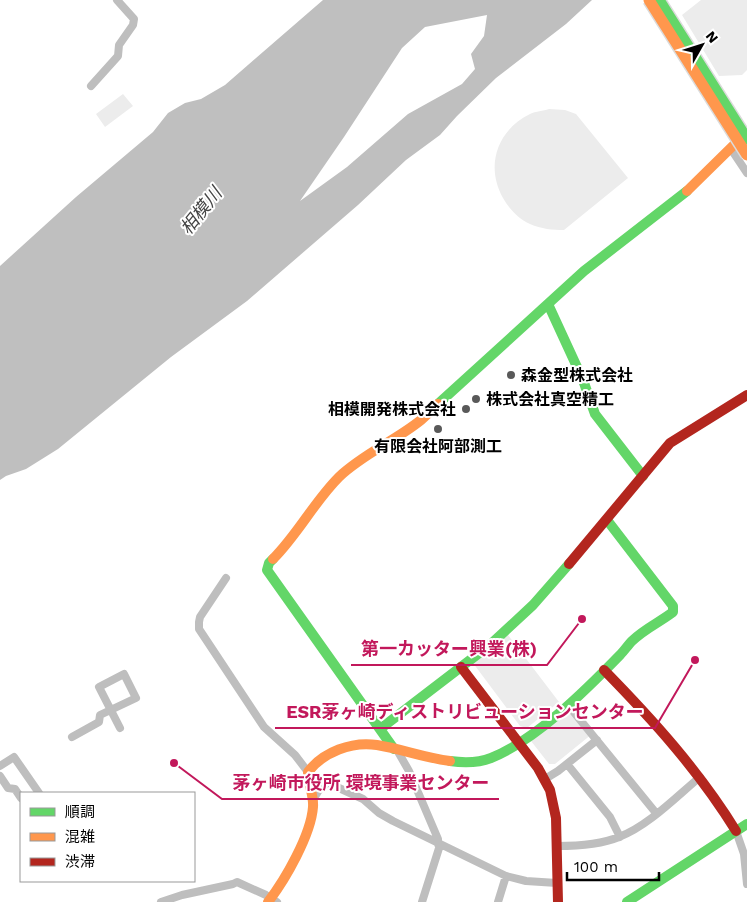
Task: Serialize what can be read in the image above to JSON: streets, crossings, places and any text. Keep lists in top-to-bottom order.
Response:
{
  "water": ["相模川"],
  "places": [
    "森金型株式会社",
    "株式会社真空精工",
    "相模開発株式会社",
    "有限会社阿部測工",
    "第一カッター興業(株)",
    "ESR茅ヶ崎ディストリビューションセンター",
    "茅ヶ崎市役所 環境事業センター"
  ],
  "legend": ["順調", "混雑", "渋滞"],
  "scale_bar": "100 m",
  "north": "top right"
}
